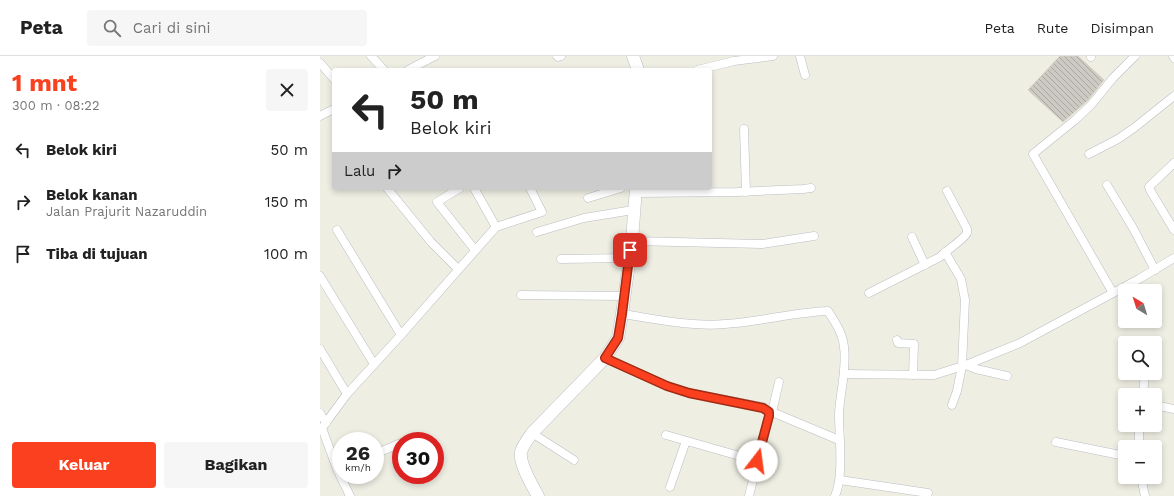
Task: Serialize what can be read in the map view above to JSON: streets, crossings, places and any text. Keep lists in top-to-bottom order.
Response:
{
  "north": "top left",
  "page": {
    "header": "Peta",
    "search": "Cari di sini",
    "nav": ["Peta", "Rute", "Disimpan"],
    "heading": ["1 mnt", "300 m · 08:22"],
    "turn": ["50 m", "Belok kiri"],
    "list": [
      {
        "name": "Belok kiri",
        "value": "50 m"
      },
      {
        "name": "Belok kanan",
        "note": "Jalan Prajurit Nazaruddin",
        "value": "150 m"
      },
      {
        "name": "Tiba di tujuan",
        "value": "100 m"
      }
    ],
    "then": "Lalu",
    "map_buttons": ["+", "−"],
    "speed": "26 km/h",
    "limit": "30",
    "buttons": ["Keluar", "Bagikan"]
  }
}
